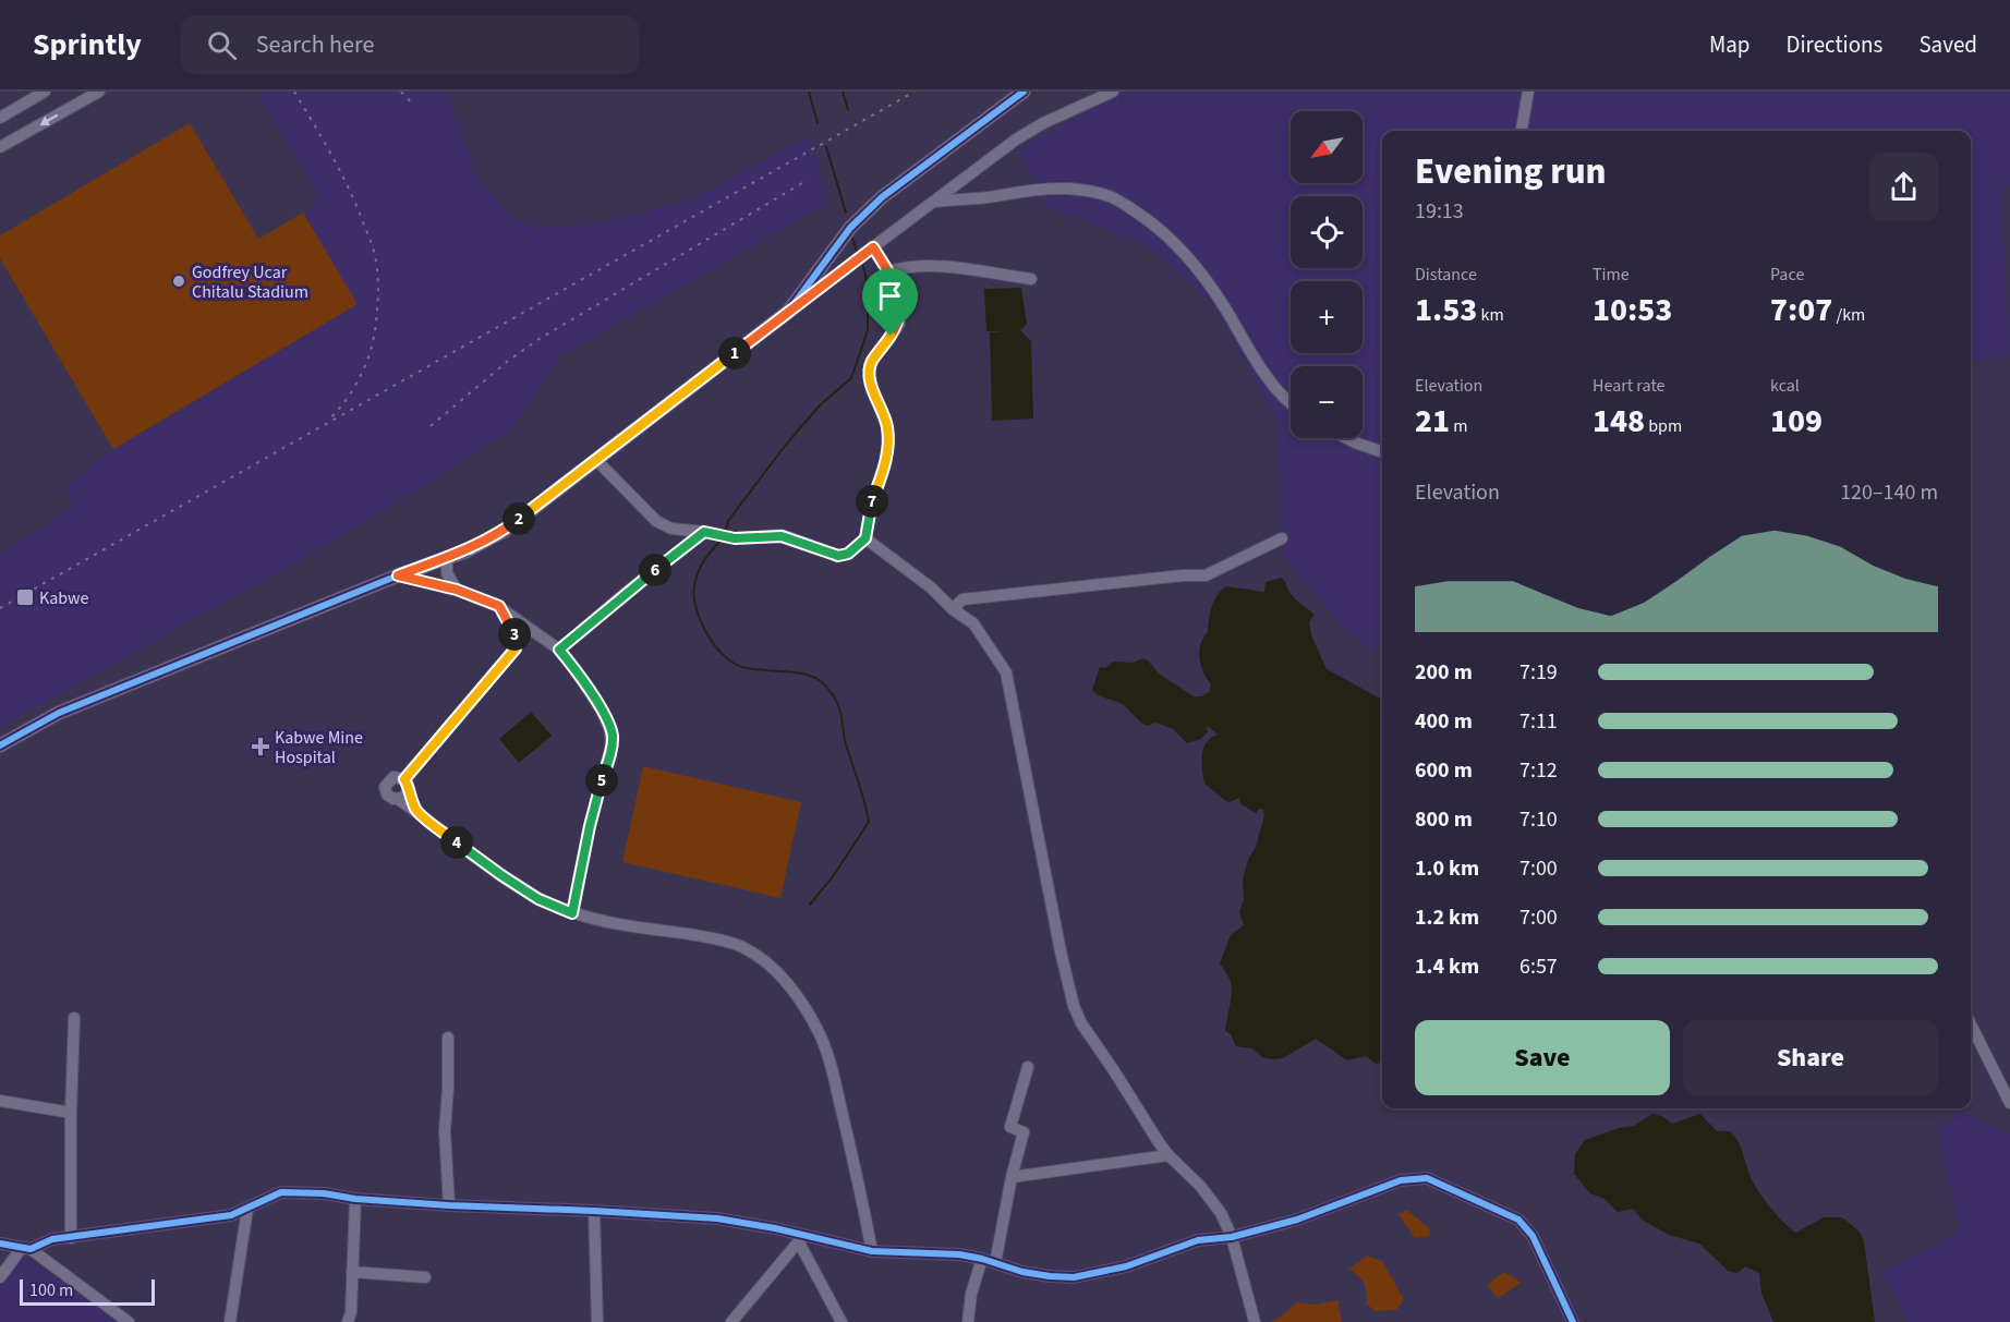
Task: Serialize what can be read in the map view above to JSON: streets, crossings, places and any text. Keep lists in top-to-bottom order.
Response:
{
  "places": {
    "other": ["Godfrey Ucar Chitalu Stadium"],
    "transit": ["Kabwe"],
    "health": ["Kabwe Mine Hospital"]
  },
  "scale_bar": "100 m",
  "north": "bottom left",
  "page": {
    "header": "Sprintly",
    "search": "Search here",
    "nav": ["Map", "Directions", "Saved"],
    "map_buttons": ["+", "−"],
    "heading": ["Evening run", "19:13"],
    "stats": [
      ["Distance", "1.53 km"],
      ["Time", "10:53"],
      ["Pace", "7:07 /km"],
      ["Elevation", "21 m"],
      ["Heart rate", "148 bpm"],
      ["kcal", "109"]
    ],
    "pins": [
      "1",
      "7",
      "2",
      "6",
      "3",
      "5",
      "4"
    ],
    "chart": ["Elevation", "120–140 m"],
    "list": [
      {
        "name": "200 m",
        "note": "7:19"
      },
      {
        "name": "400 m",
        "note": "7:11"
      },
      {
        "name": "600 m",
        "note": "7:12"
      },
      {
        "name": "800 m",
        "note": "7:10"
      },
      {
        "name": "1.0 km",
        "note": "7:00"
      },
      {
        "name": "1.2 km",
        "note": "7:00"
      },
      {
        "name": "1.4 km",
        "note": "6:57"
      }
    ],
    "buttons": ["Save", "Share"],
    "scale": "100 m"
  }
}
